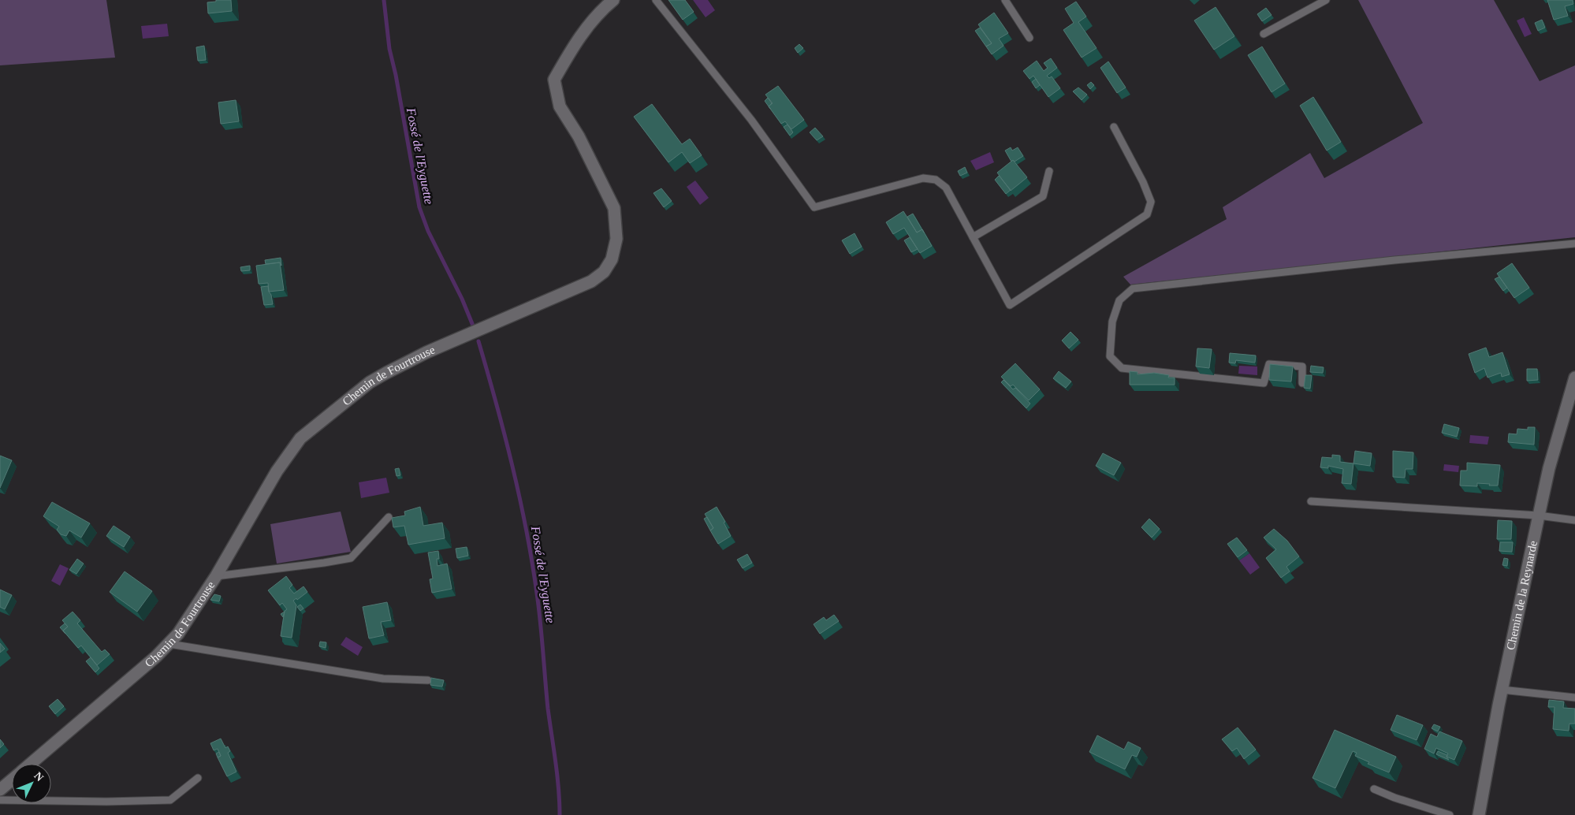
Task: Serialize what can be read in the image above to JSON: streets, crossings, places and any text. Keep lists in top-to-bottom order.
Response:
{
  "streets": {
    "street": ["Chemin de Fourtrouse", "Chemin de la Reynarde"]
  },
  "water": ["Fossé de l'Eyguette"],
  "north": "top right"
}
